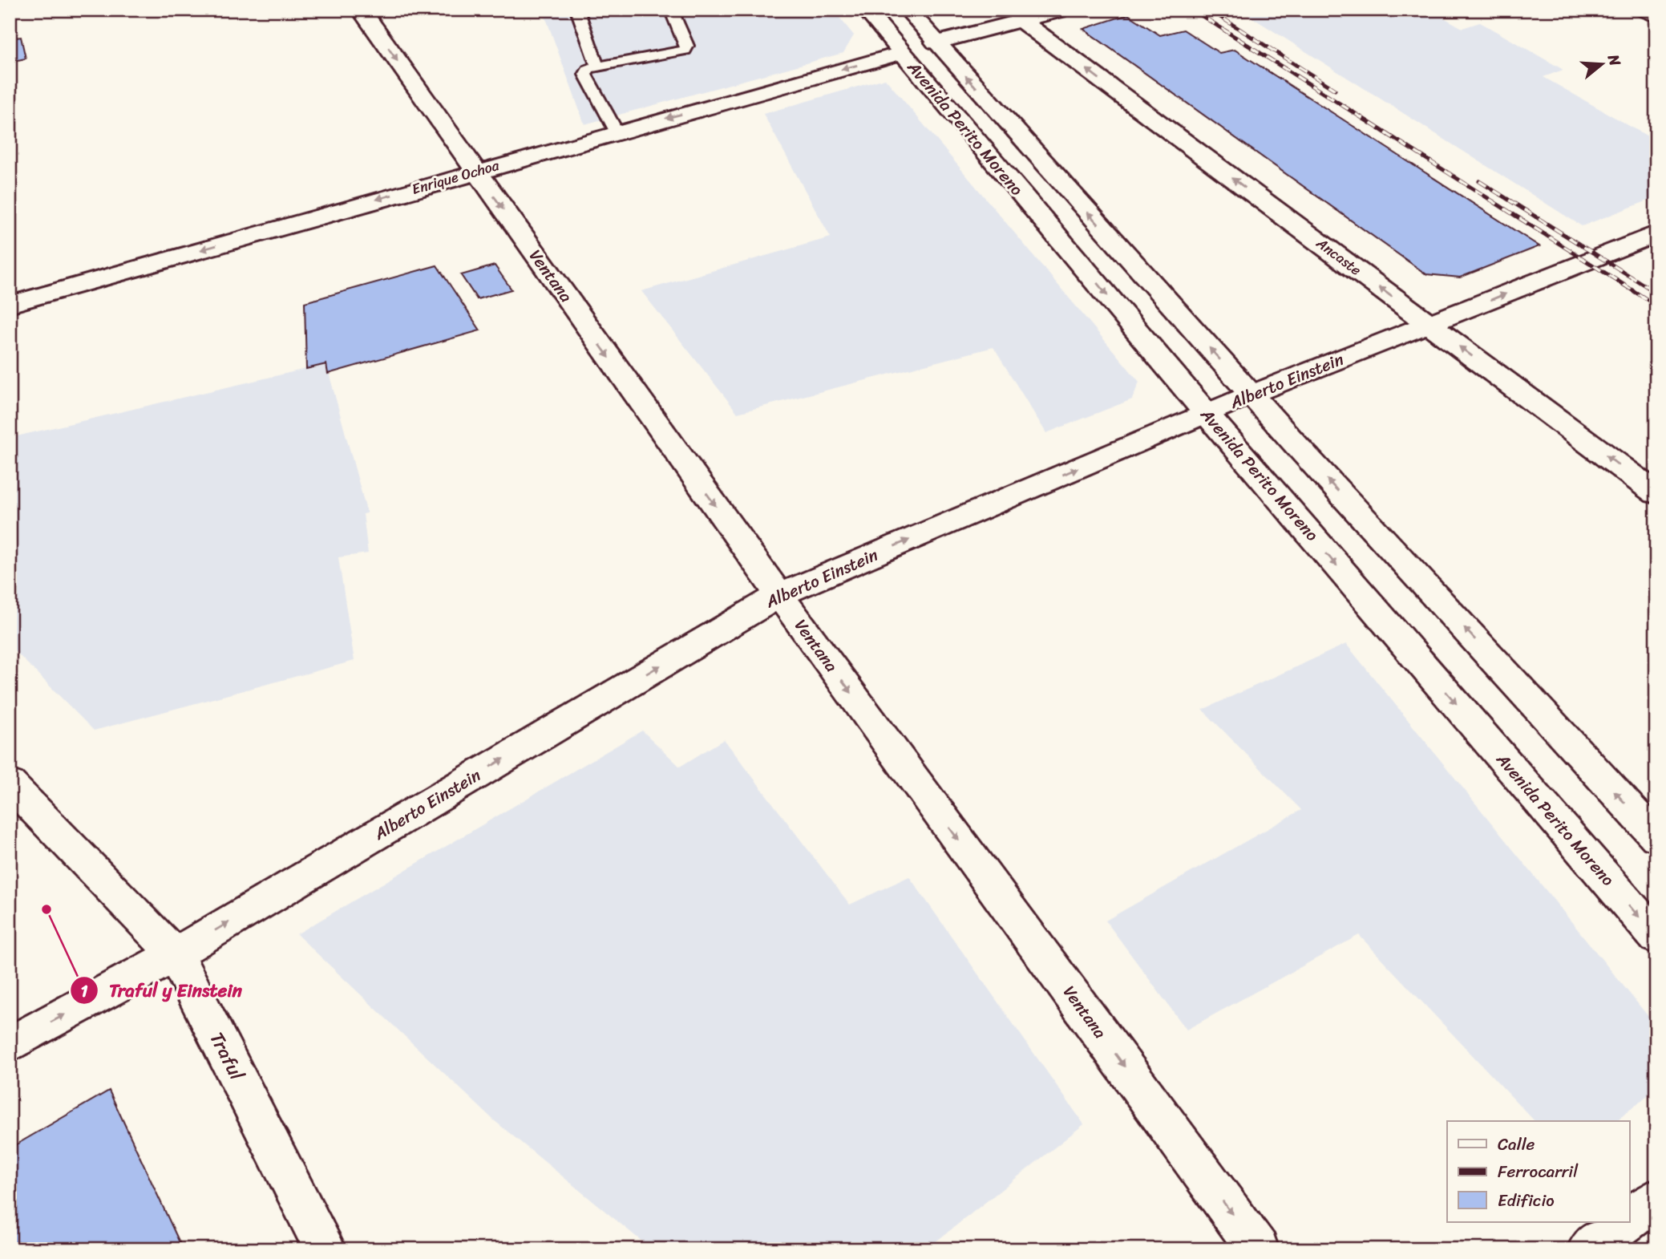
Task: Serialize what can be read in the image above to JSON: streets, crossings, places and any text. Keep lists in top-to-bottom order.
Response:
{
  "streets": {
    "street": [
      "Avenida Perito Moreno",
      "Enrique Ochoa",
      "Ancaste",
      "Ventana",
      "Alberto Einstein",
      "Traful"
    ]
  },
  "crossings": [
    ["Avenida Perito Moreno", "Enrique Ochoa"],
    ["Avenida Perito Moreno", "Alberto Einstein"],
    ["Enrique Ochoa", "Ventana"],
    ["Ancaste", "Alberto Einstein"],
    ["Ventana", "Alberto Einstein"],
    ["Alberto Einstein", "Traful"]
  ],
  "one_way": [
    "Enrique Ochoa",
    "Ancaste",
    "Ventana",
    "Alberto Einstein"
  ],
  "places": ["Traful y Einstein"],
  "legend": ["Calle", "Ferrocarril", "Edificio"],
  "north": "right"
}
